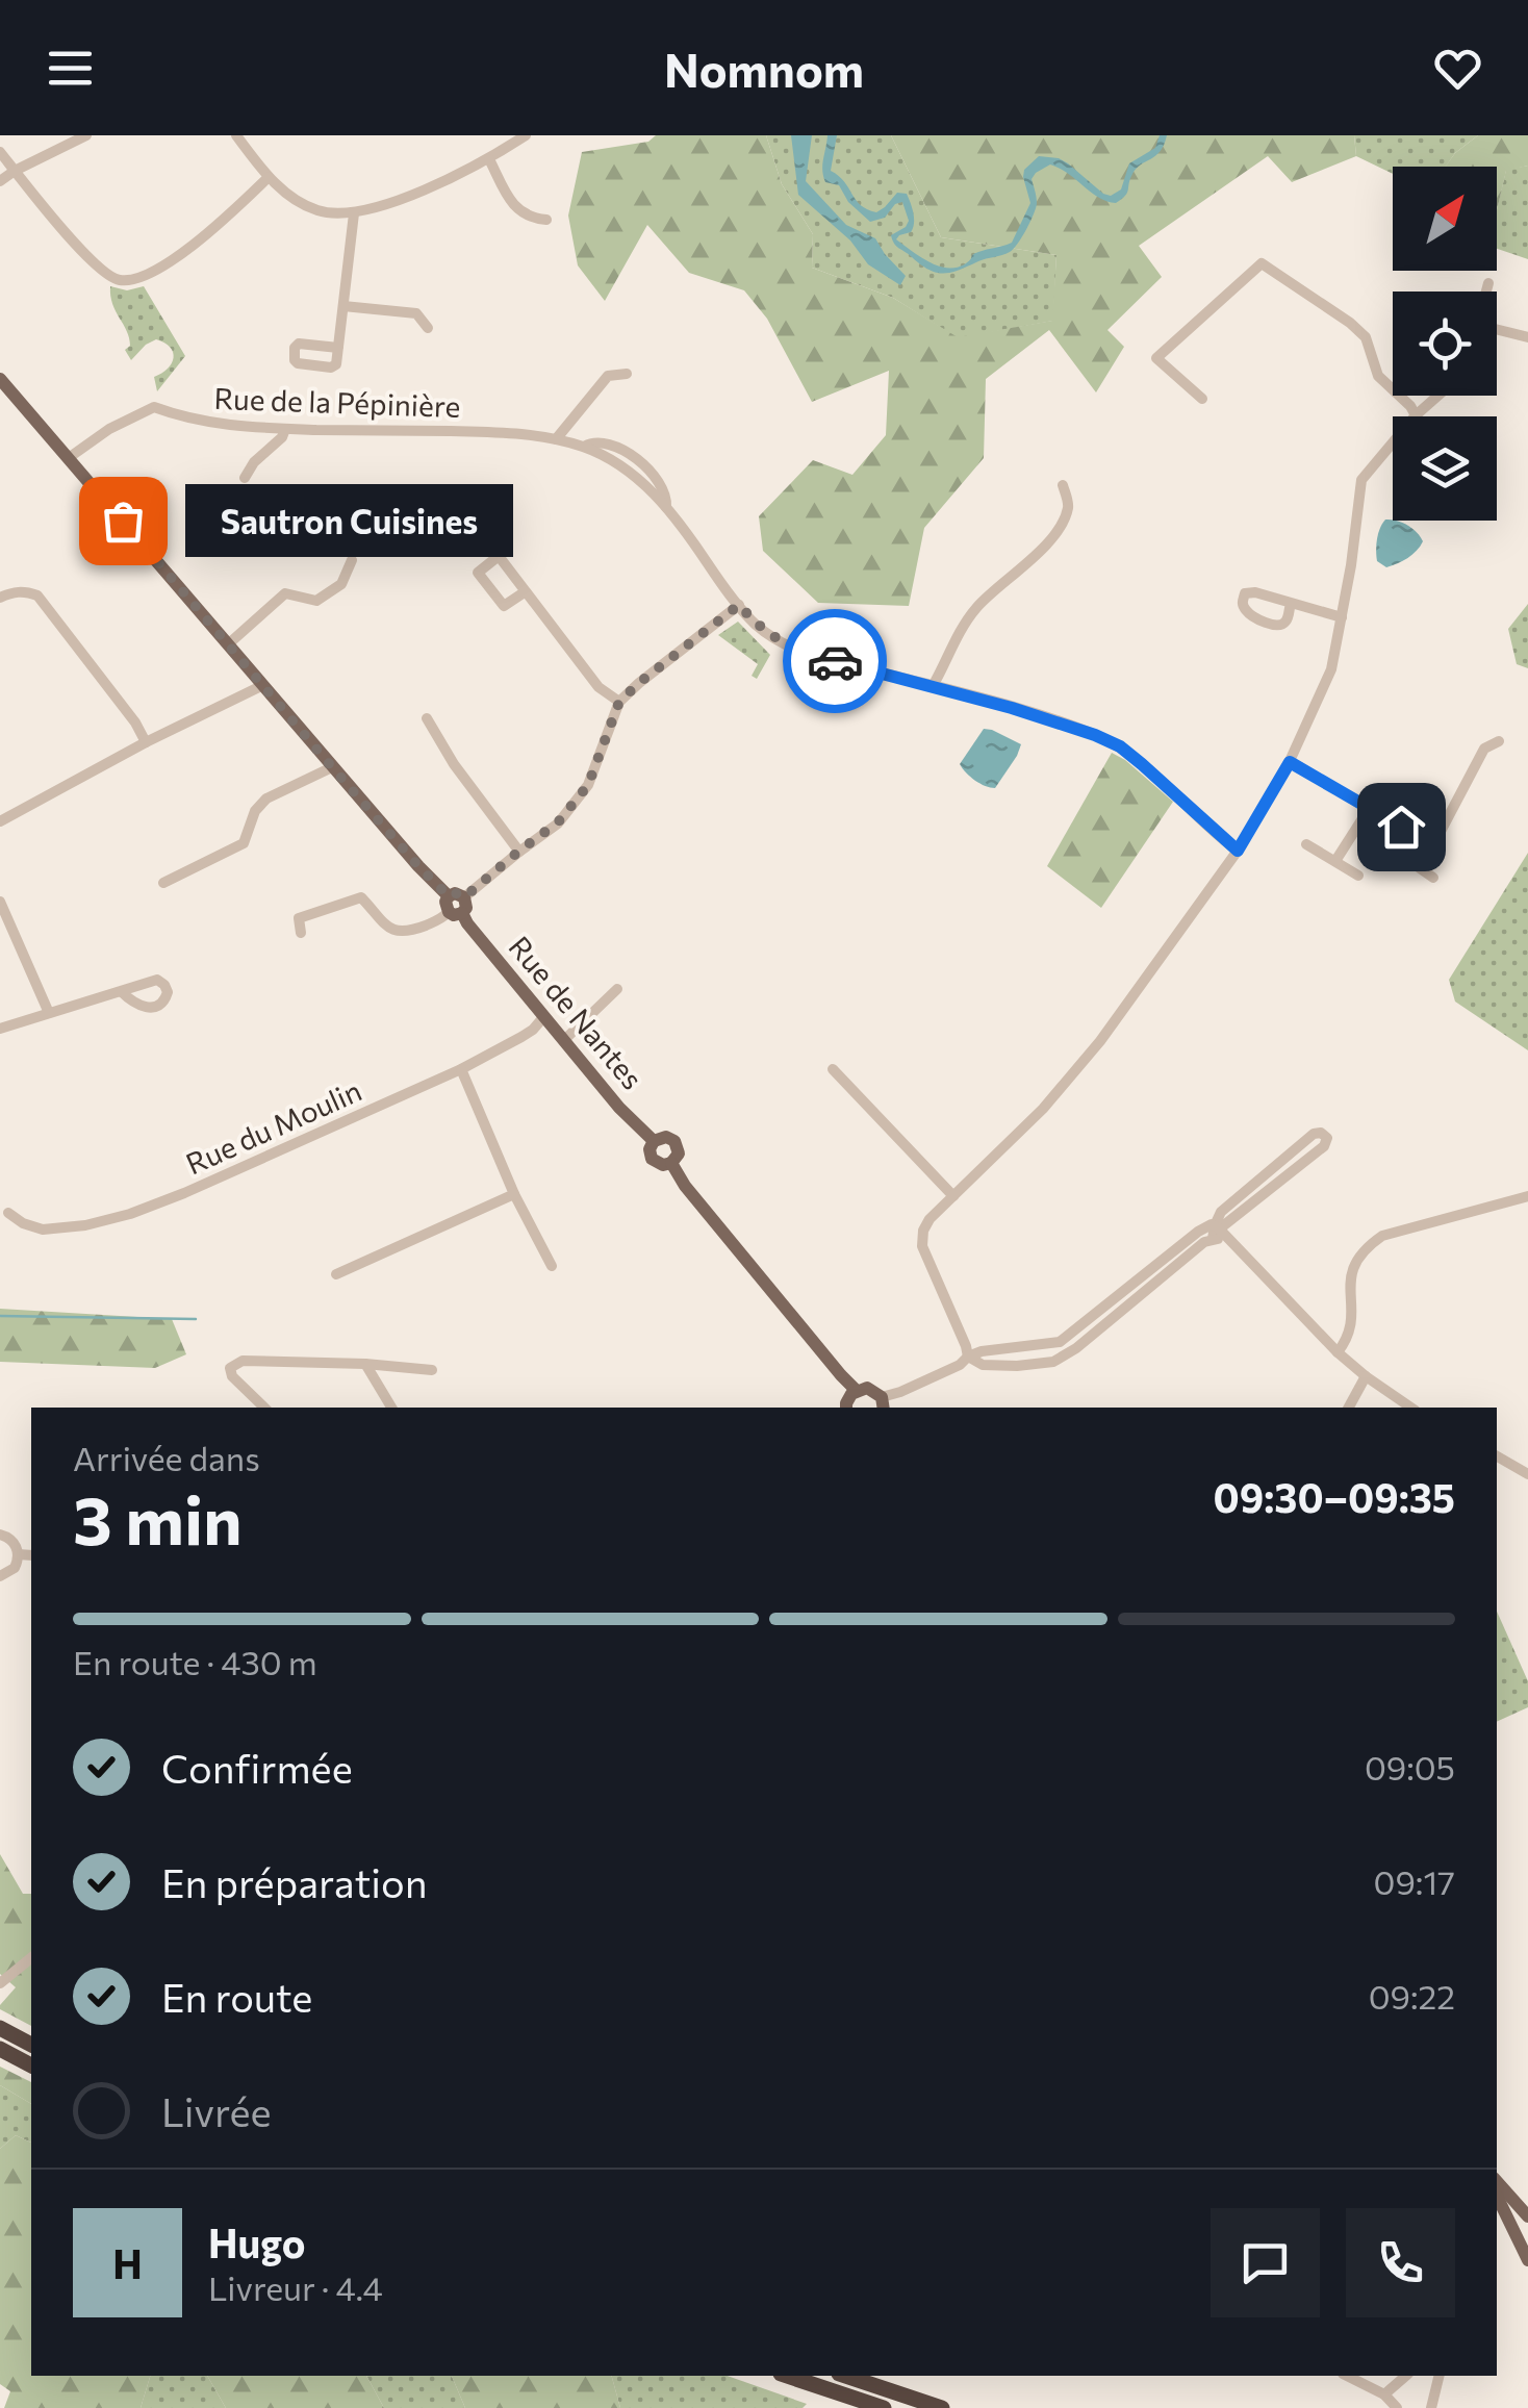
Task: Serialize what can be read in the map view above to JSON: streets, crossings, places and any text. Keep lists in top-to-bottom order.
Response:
{
  "streets": {
    "main road": ["Rue de Nantes"],
    "street": ["Rue de la Pépinière", "Rue du Moulin"]
  },
  "crossings": [
    ["Rue de Nantes", "Rue du Moulin"]
  ],
  "places": ["Sautron Cuisines"],
  "north": "top right",
  "page": {
    "header": "Nomnom",
    "bubble": "Sautron Cuisines",
    "heading": ["3 min", "Arrivée dans", "09:30–09:35"],
    "panel": ["Hugo", "Livreur · 4.4"],
    "bar": "En route · 430 m",
    "list": [
      ["Confirmée", "09:05"],
      ["En préparation", "09:17"],
      ["En route", "09:22"],
      "Livrée"
    ],
    "round": "H"
  }
}
